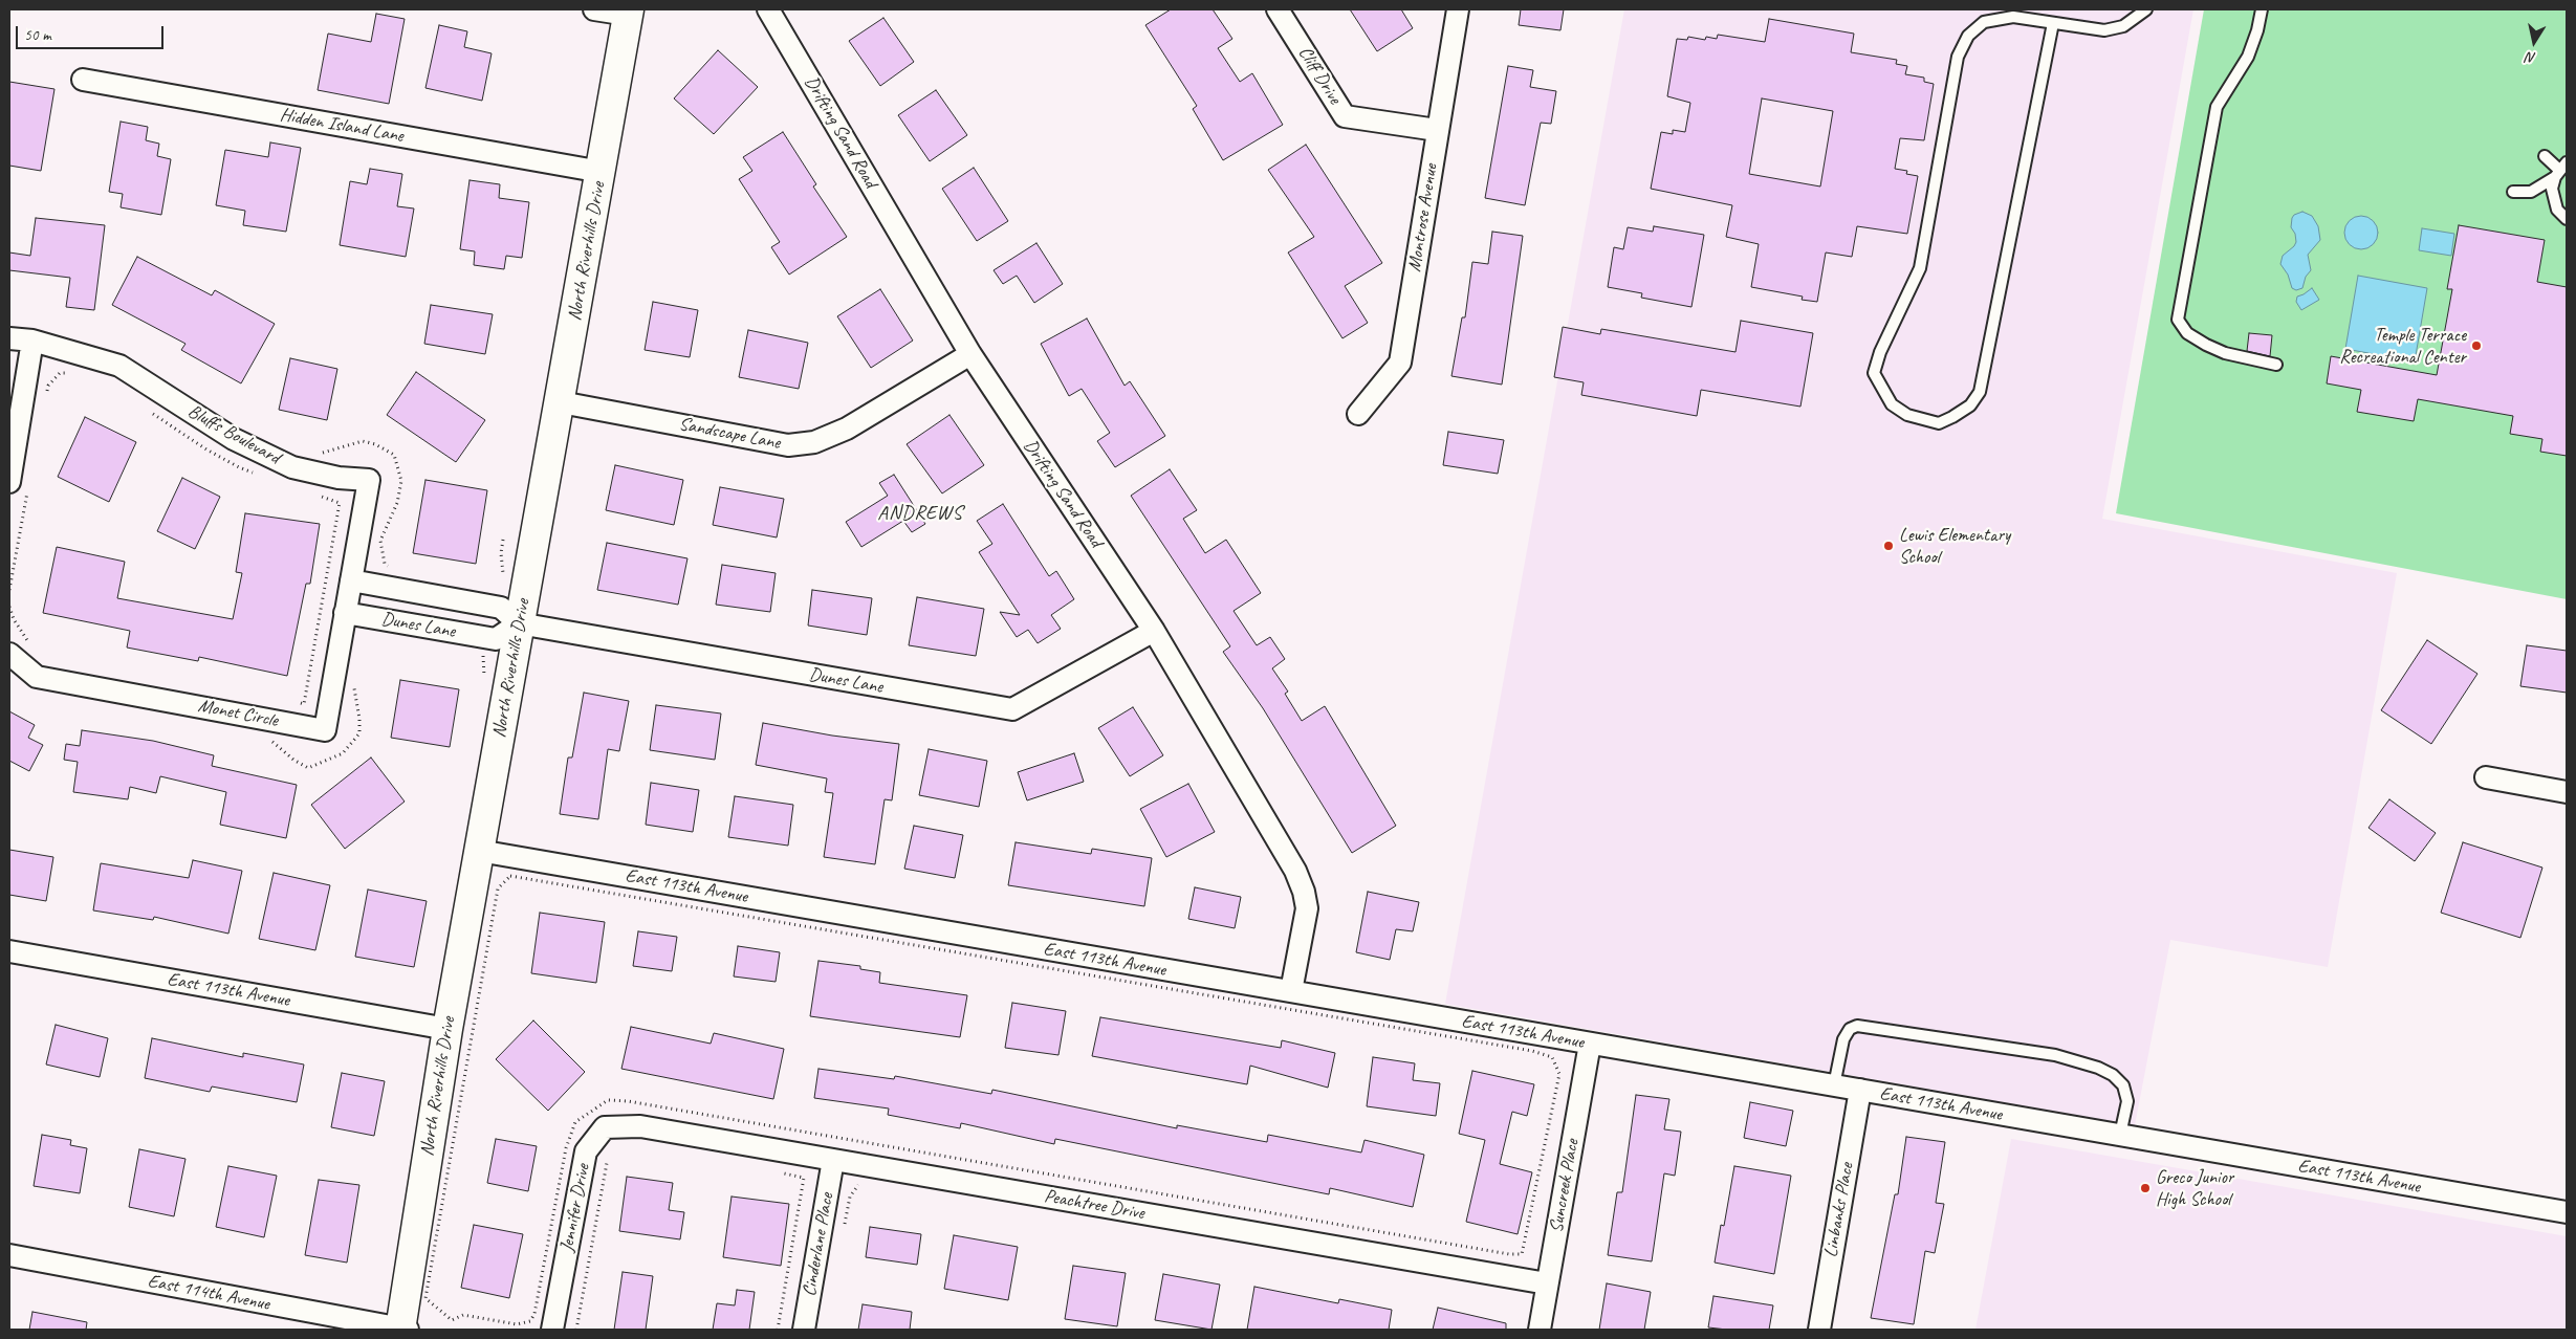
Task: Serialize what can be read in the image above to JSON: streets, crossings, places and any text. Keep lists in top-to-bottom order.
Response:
{
  "streets": {
    "street": [
      "Cliff Drive",
      "Hidden Island Lane",
      "Drifting Sand Road",
      "Montrose Avenue",
      "North Riverhills Drive",
      "Sandscape Lane",
      "Bluffs Boulevard",
      "Dunes Lane",
      "Monet Circle",
      "East 113th Avenue",
      "Suncreek Place",
      "Peachtree Drive",
      "Jennifer Drive",
      "Linbanks Place",
      "Cinderlane Place",
      "East 114th Avenue"
    ]
  },
  "crossings": [
    ["Cliff Drive", "Montrose Avenue"],
    ["Hidden Island Lane", "North Riverhills Drive"],
    ["Drifting Sand Road", "Sandscape Lane"],
    ["Drifting Sand Road", "Dunes Lane"],
    ["Drifting Sand Road", "East 113th Avenue"],
    ["North Riverhills Drive", "Sandscape Lane"],
    ["North Riverhills Drive", "Dunes Lane"],
    ["North Riverhills Drive", "East 113th Avenue"],
    ["North Riverhills Drive", "East 114th Avenue"],
    ["Bluffs Boulevard", "Dunes Lane"],
    ["Bluffs Boulevard", "Monet Circle"],
    ["Dunes Lane", "Monet Circle"],
    ["East 113th Avenue", "Suncreek Place"],
    ["East 113th Avenue", "Linbanks Place"],
    ["Suncreek Place", "Peachtree Drive"],
    ["Peachtree Drive", "Jennifer Drive"],
    ["Peachtree Drive", "Cinderlane Place"]
  ],
  "districts": ["ANDREWS"],
  "places": ["Temple Terrace Recreational Center", "Lewis Elementary School", "Greco Junior High School"],
  "scale_bar": "50 m",
  "north": "bottom"
}
